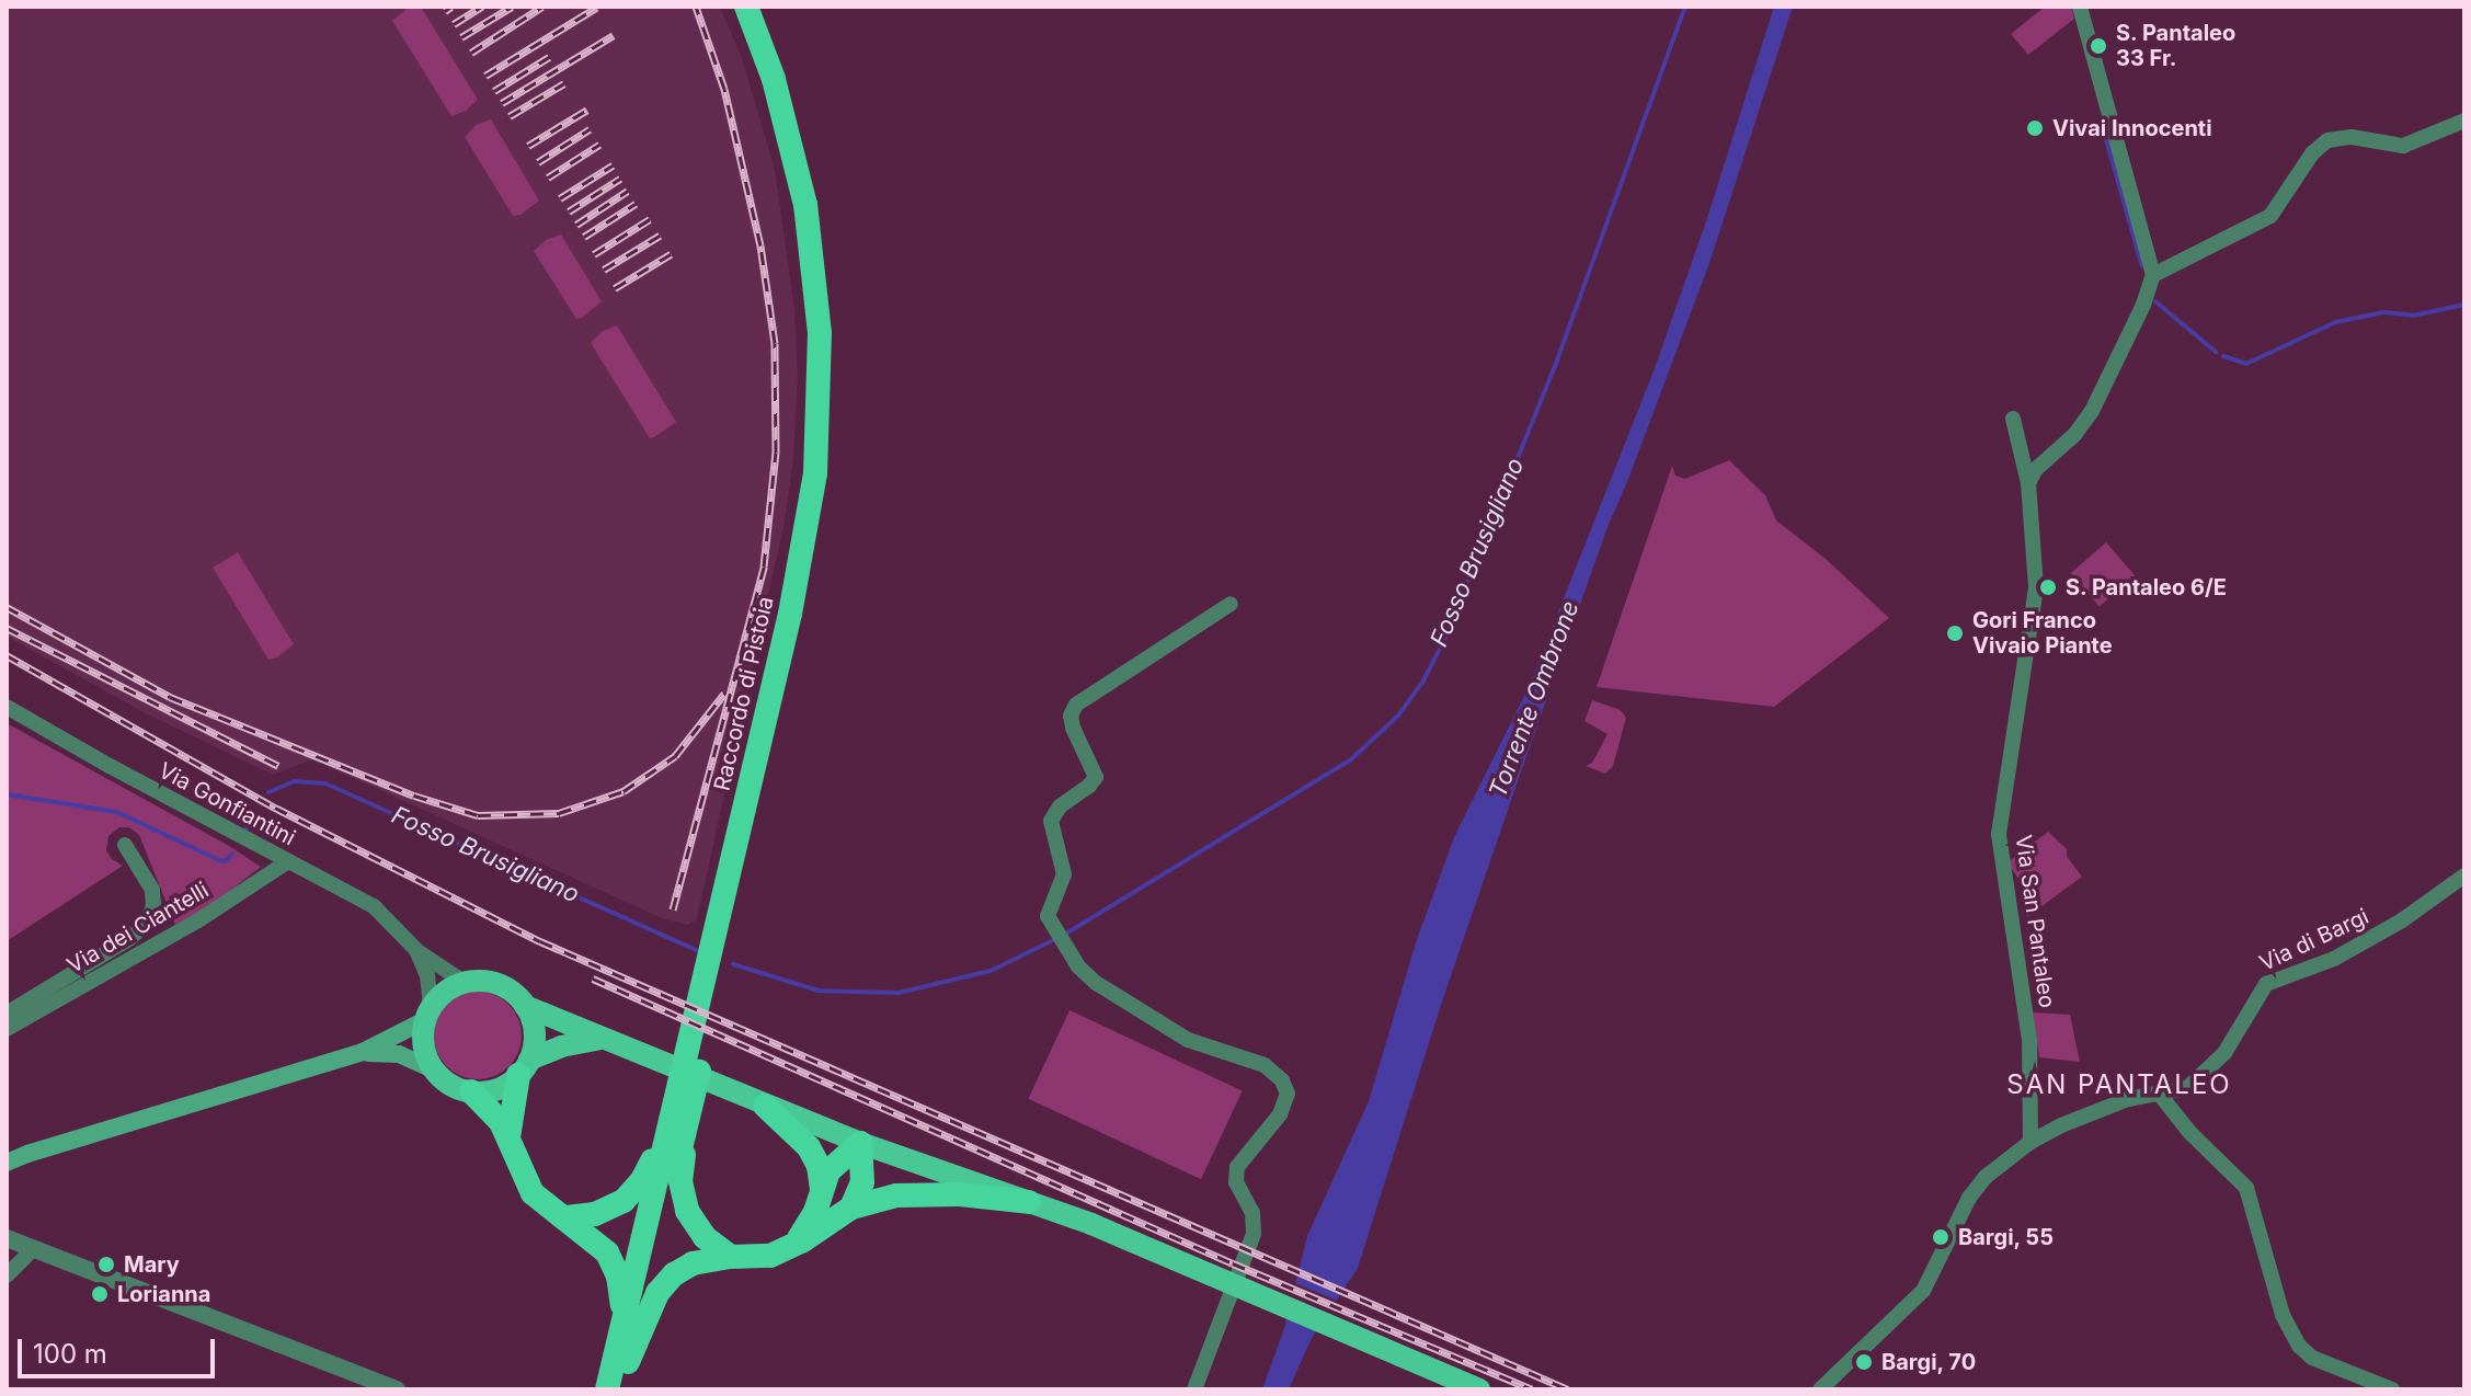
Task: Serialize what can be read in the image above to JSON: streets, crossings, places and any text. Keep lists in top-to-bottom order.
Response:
{
  "streets": {
    "highway": ["Raccordo di Pistoia"],
    "street": [
      "Via Gonfiantini",
      "Via San Pantaleo",
      "Via dei Ciantelli",
      "Via di Bargi"
    ]
  },
  "crossings": [
    ["Via Gonfiantini", "Via dei Ciantelli"],
    ["Via San Pantaleo", "Via di Bargi"]
  ],
  "districts": ["SAN PANTALEO"],
  "water": ["Fosso Brusigliano", "Torrente Ombrone"],
  "places": [
    "S. Pantaleo 33 Fr.",
    "Vivai Innocenti",
    "S. Pantaleo 6/E",
    "Gori Franco Vivaio Piante",
    "Bargi, 55",
    "Mary",
    "Lorianna",
    "Bargi, 70"
  ],
  "scale_bar": "100 m"
}
